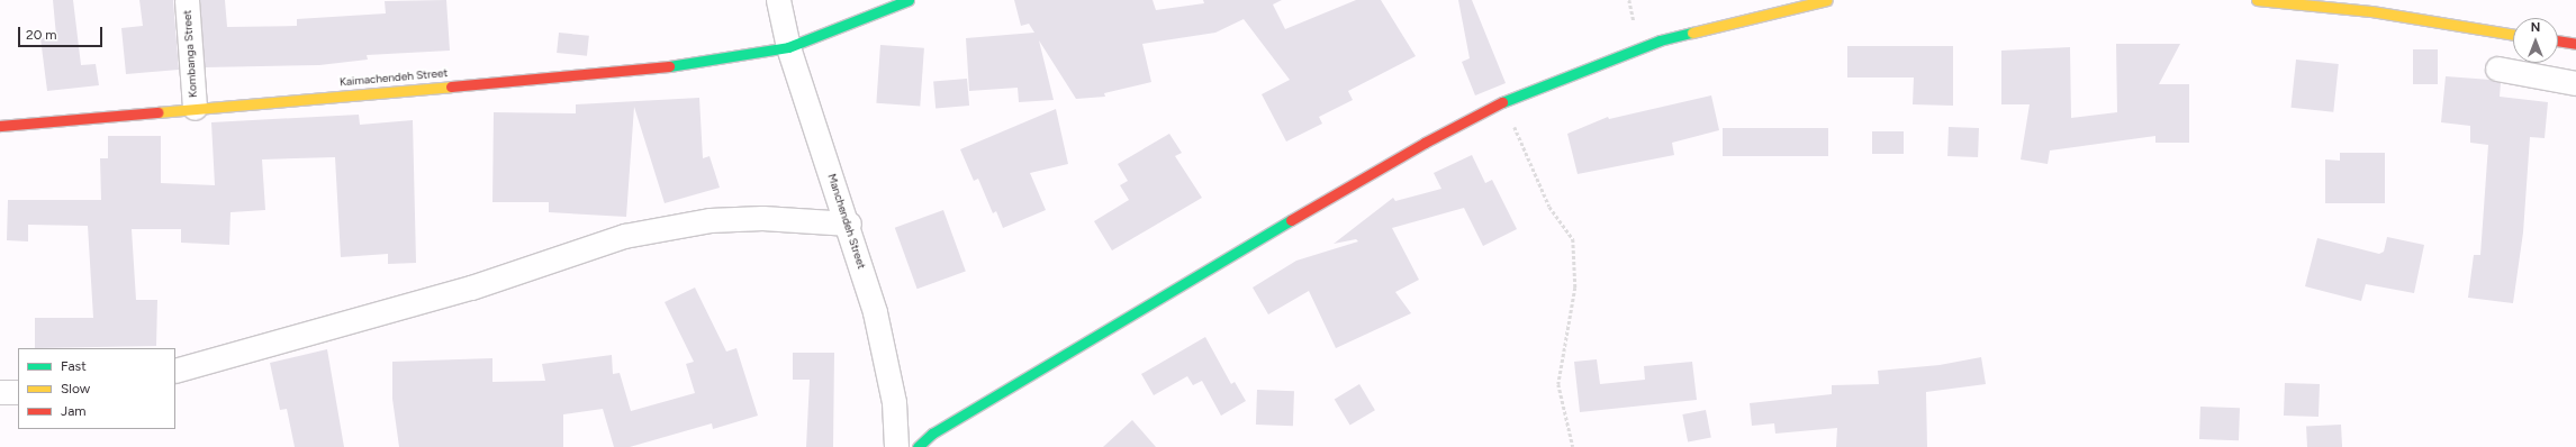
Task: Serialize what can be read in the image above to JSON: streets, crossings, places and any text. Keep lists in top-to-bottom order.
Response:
{
  "streets": {
    "main road": ["Kaimachendeh Street"],
    "street": ["Kombanga Street", "Manchendeh Street"]
  },
  "crossings": [
    ["Kombanga Street", "Kaimachendeh Street"],
    ["Kaimachendeh Street", "Manchendeh Street"]
  ],
  "legend": ["Fast", "Slow", "Jam"],
  "scale_bar": "20 m",
  "north": "top"
}
